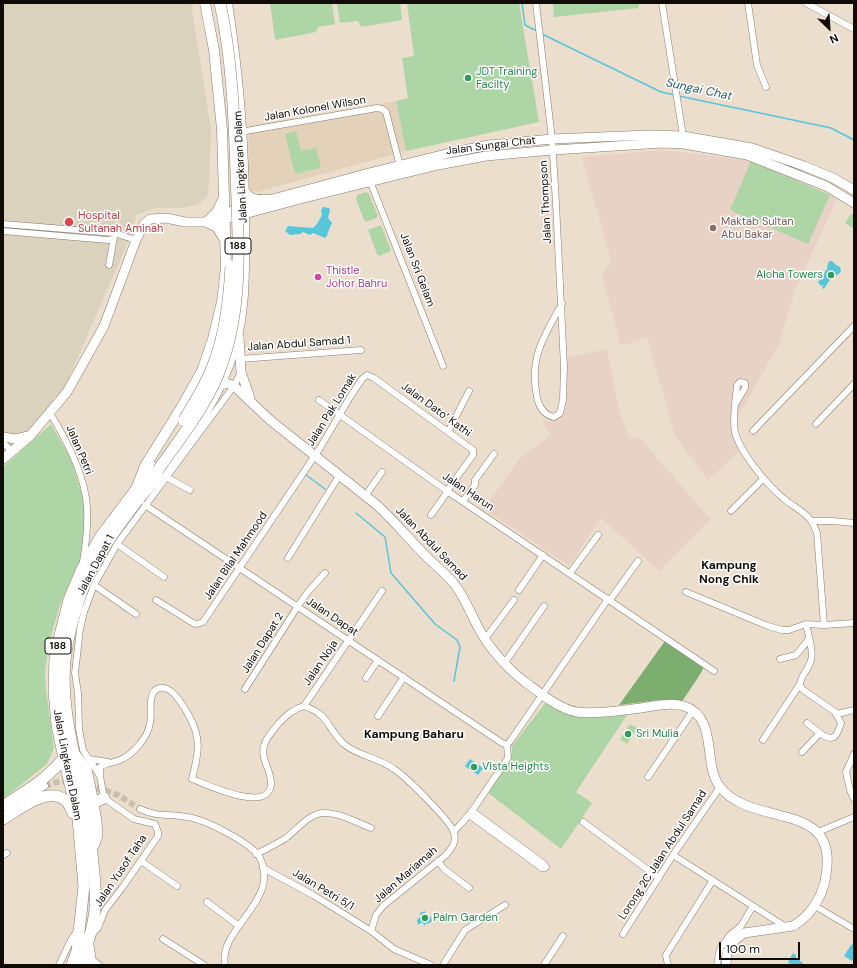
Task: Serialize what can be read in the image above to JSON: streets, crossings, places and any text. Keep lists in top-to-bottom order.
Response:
{
  "streets": {
    "highway": ["Jalan Lingkaran Dalam", "188"],
    "main road": ["Jalan Sungai Chat", "Jalan Abdul Samad"],
    "street": [
      "Jalan Kolonel Wilson",
      "Jalan Thompson",
      "Jalan Sri Gelam",
      "Jalan Abdul Samad 1",
      "Jalan Pak Lomak",
      "Jalan Dato’ Kathi",
      "Jalan Petri",
      "Jalan Harun",
      "Jalan Bilal Mahmood",
      "Jalan Dapat 1",
      "Jalan Dapat",
      "Jalan Dapat 2",
      "Jalan Noja",
      "Lorong 2C Jalan Abdul Samad",
      "Jalan Yusof Taha",
      "Jalan Mariamah",
      "Jalan Petri 5/1"
    ]
  },
  "crossings": [
    ["Jalan Kolonel Wilson", "Jalan Sungai Chat"],
    ["Jalan Kolonel Wilson", "Jalan Lingkaran Dalam"],
    ["Jalan Sungai Chat", "Jalan Lingkaran Dalam"],
    ["Jalan Sungai Chat", "Jalan Thompson"],
    ["Jalan Sungai Chat", "Jalan Sri Gelam"],
    ["Jalan Lingkaran Dalam", "Jalan Petri"],
    ["Jalan Lingkaran Dalam", "Jalan Abdul Samad"],
    ["Jalan Lingkaran Dalam", "Jalan Dapat 1"],
    ["Jalan Lingkaran Dalam", "Jalan Yusof Taha"],
    ["Jalan Abdul Samad 1", "Jalan Abdul Samad"],
    ["Jalan Pak Lomak", "Jalan Dato’ Kathi"],
    ["Jalan Pak Lomak", "Jalan Harun"],
    ["Jalan Pak Lomak", "Jalan Abdul Samad"],
    ["Jalan Pak Lomak", "Jalan Bilal Mahmood"],
    ["Jalan Dato’ Kathi", "Jalan Harun"],
    ["Jalan Abdul Samad", "Jalan Bilal Mahmood"],
    ["Jalan Abdul Samad", "Jalan Dapat 1"],
    ["Jalan Bilal Mahmood", "Jalan Dapat"],
    ["Jalan Dapat 1", "Jalan Dapat"],
    ["Jalan Dapat 1", "Jalan Yusof Taha"],
    ["Jalan Dapat", "Jalan Dapat 2"],
    ["Jalan Dapat", "Jalan Noja"],
    ["Jalan Mariamah", "Jalan Petri 5/1"]
  ],
  "districts": ["Kampung Nong Chik", "Kampung Baharu"],
  "water": ["Sungai Chat"],
  "places": [
    "JDT Training Facilty",
    "Hospital Sultanah Aminah",
    "Maktab Sultan Abu Bakar",
    "Aloha Towers",
    "Thistle Johor Bahru",
    "Sri Mulia",
    "Vista Heights",
    "Palm Garden"
  ],
  "scale_bar": "100 m",
  "north": "bottom right"
}
